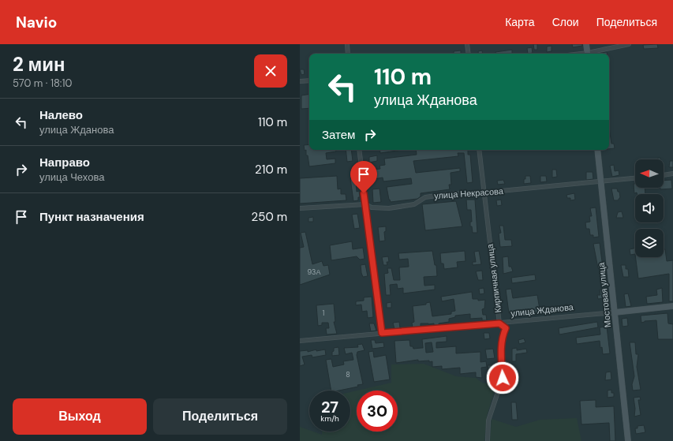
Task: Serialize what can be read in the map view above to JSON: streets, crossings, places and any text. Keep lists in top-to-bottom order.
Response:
{
  "streets": {
    "street": [
      "улица Некрасова",
      "Кирпичная улица",
      "Мостовая улица",
      "улица Жданова"
    ]
  },
  "crossings": [
    ["улица Некрасова", "Кирпичная улица"],
    ["улица Некрасова", "Мостовая улица"],
    ["Кирпичная улица", "улица Жданова"],
    ["Мостовая улица", "улица Жданова"]
  ],
  "house_numbers": ["93А", "1", "8"],
  "north": "left",
  "page": {
    "header": "Navio",
    "nav": ["Карта", "Слои", "Поделиться"],
    "heading": ["2 мин", "570 m · 18:10"],
    "turn": ["110 m", "улица Жданова"],
    "list": [
      {
        "name": "Налево",
        "note": "улица Жданова",
        "value": "110 m"
      },
      {
        "name": "Направо",
        "note": "улица Чехова",
        "value": "210 m"
      },
      {
        "name": "Пункт назначения",
        "value": "250 m"
      }
    ],
    "then": "Затем",
    "speed": "27 km/h",
    "limit": "30",
    "buttons": ["Выход", "Поделиться"]
  }
}
